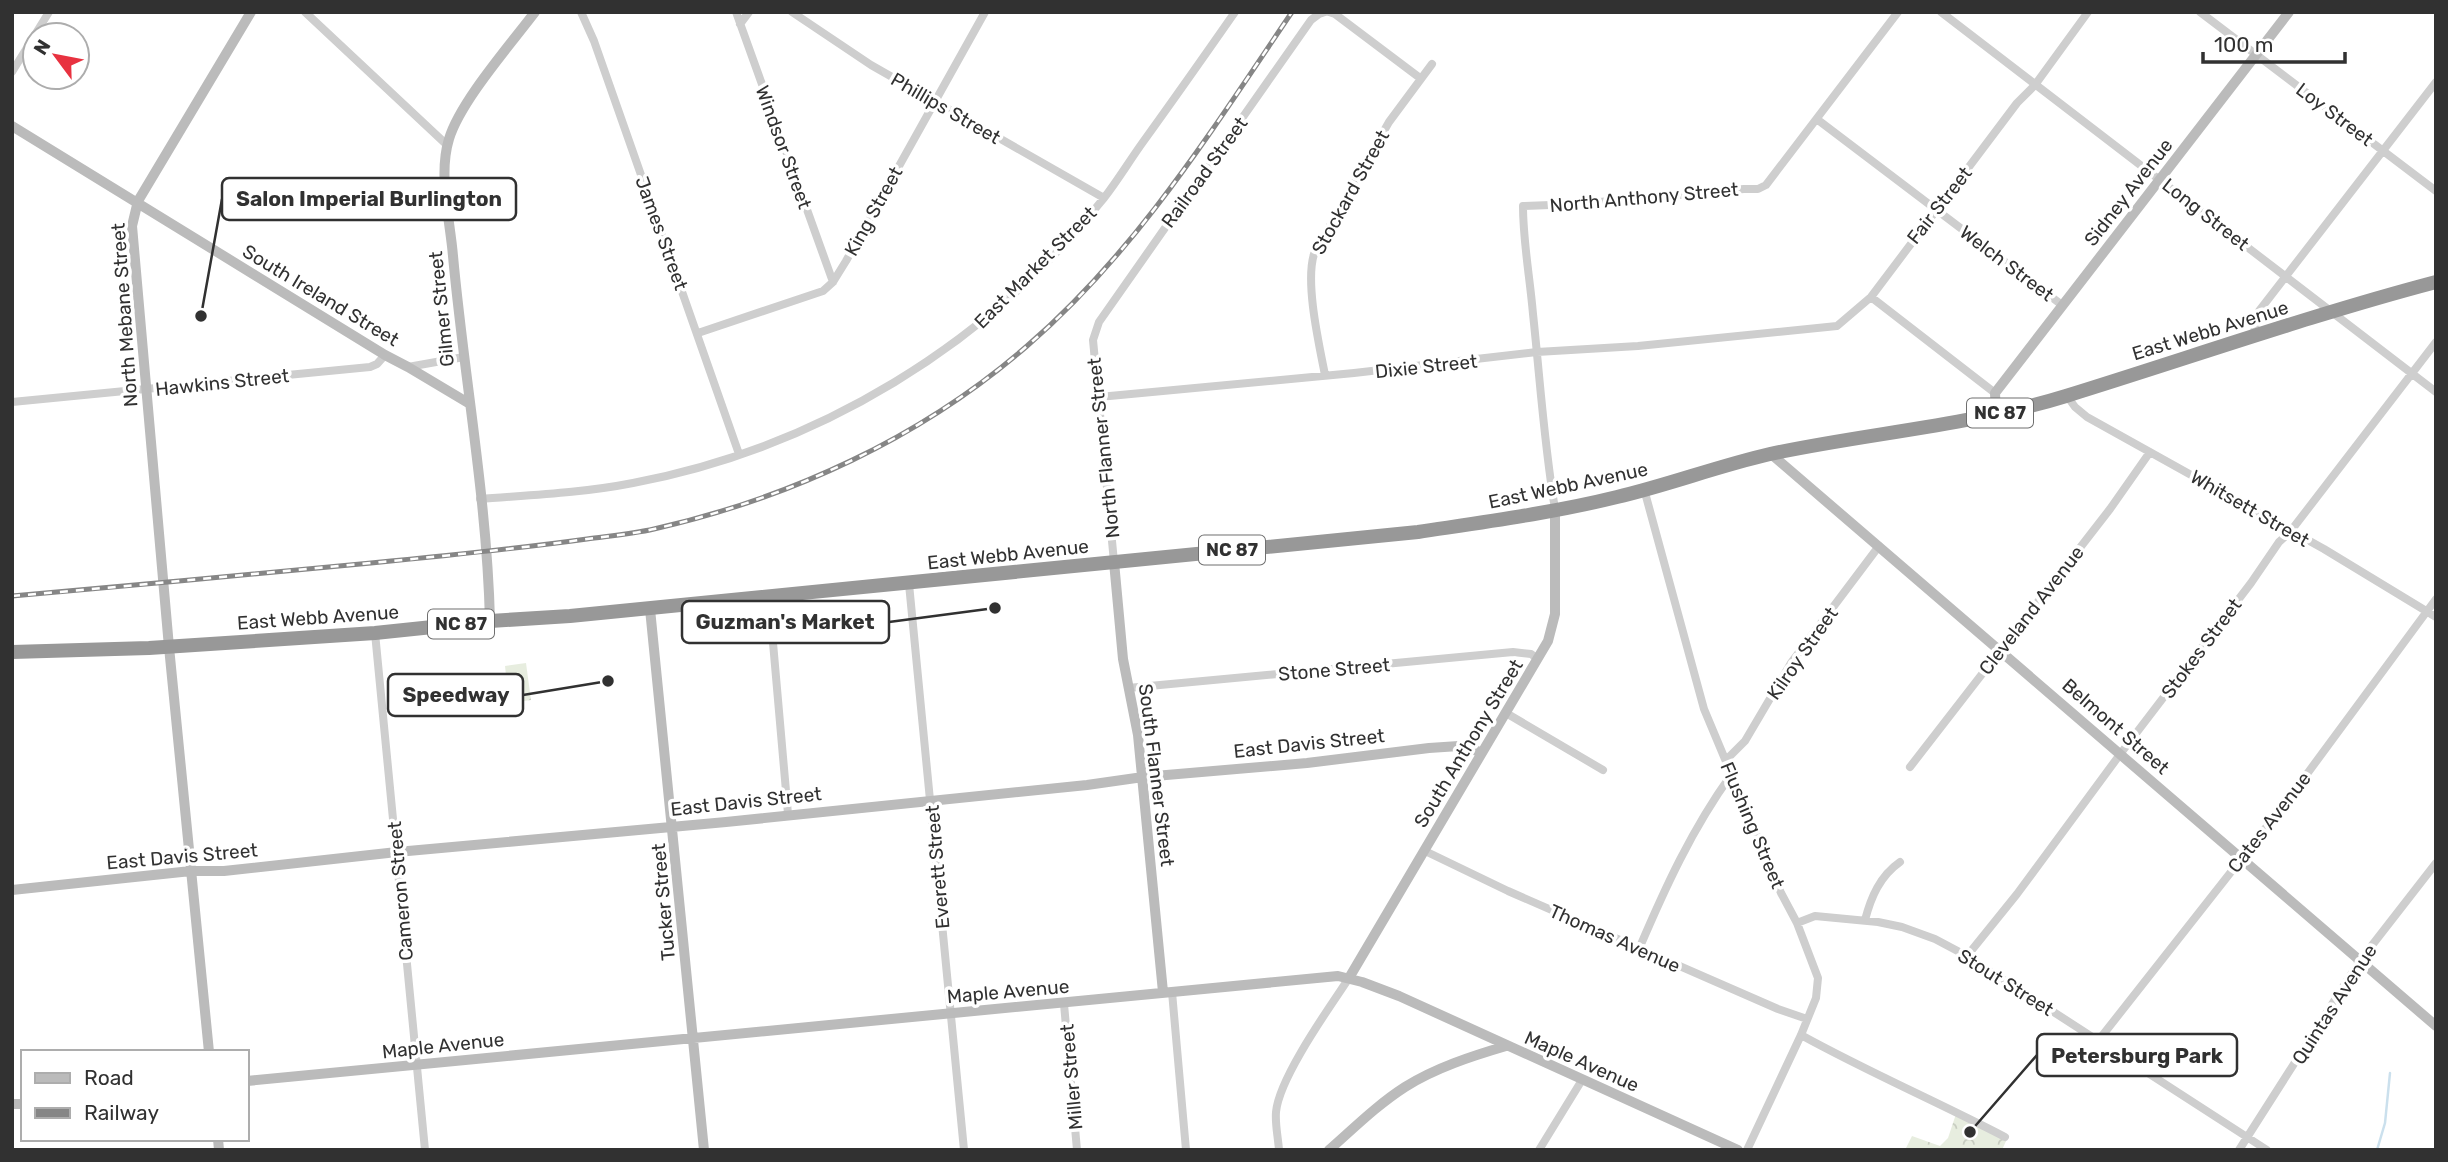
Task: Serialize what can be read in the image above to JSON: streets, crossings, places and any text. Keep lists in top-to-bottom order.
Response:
{
  "streets": {
    "highway": ["East Webb Avenue", "NC 87"],
    "street": [
      "Phillips Street",
      "Loy Street",
      "Windsor Street",
      "Railroad Street",
      "Stockard Street",
      "Sidney Avenue",
      "North Anthony Street",
      "Fair Street",
      "King Street",
      "Long Street",
      "James Street",
      "Welch Street",
      "East Market Street",
      "South Ireland Street",
      "Gilmer Street",
      "North Mebane Street",
      "Dixie Street",
      "Hawkins Street",
      "North Flanner Street",
      "Whitsett Street",
      "Cleveland Avenue",
      "Stokes Street",
      "Kilroy Street",
      "Stone Street",
      "Belmont Street",
      "East Davis Street",
      "South Anthony Street",
      "South Flanner Street",
      "Cates Avenue",
      "Flushing Street",
      "Everett Street",
      "Cameron Street",
      "Tucker Street",
      "Thomas Avenue",
      "Stout Street",
      "Maple Avenue",
      "Quintas Avenue",
      "Miller Street"
    ]
  },
  "crossings": [
    ["Phillips Street", "King Street"],
    ["Phillips Street", "East Market Street"],
    ["Loy Street", "Sidney Avenue"],
    ["Windsor Street", "King Street"],
    ["Railroad Street", "North Flanner Street"],
    ["Stockard Street", "Dixie Street"],
    ["Sidney Avenue", "Long Street"],
    ["Sidney Avenue", "Welch Street"],
    ["North Anthony Street", "Welch Street"],
    ["North Anthony Street", "East Webb Avenue"],
    ["North Anthony Street", "Dixie Street"],
    ["North Anthony Street", "South Anthony Street"],
    ["Fair Street", "Long Street"],
    ["Fair Street", "Welch Street"],
    ["Fair Street", "Dixie Street"],
    ["Long Street", "East Webb Avenue"],
    ["Long Street", "Stokes Street"],
    ["James Street", "East Market Street"],
    ["East Market Street", "Gilmer Street"],
    ["South Ireland Street", "Gilmer Street"],
    ["South Ireland Street", "North Mebane Street"],
    ["South Ireland Street", "Hawkins Street"],
    ["Gilmer Street", "East Webb Avenue"],
    ["North Mebane Street", "East Webb Avenue"],
    ["North Mebane Street", "Hawkins Street"],
    ["North Mebane Street", "East Davis Street"],
    ["East Webb Avenue", "North Flanner Street"],
    ["East Webb Avenue", "Whitsett Street"],
    ["East Webb Avenue", "Belmont Street"],
    ["East Webb Avenue", "South Anthony Street"],
    ["East Webb Avenue", "South Flanner Street"],
    ["East Webb Avenue", "Flushing Street"],
    ["East Webb Avenue", "Everett Street"],
    ["East Webb Avenue", "Cameron Street"],
    ["East Webb Avenue", "Tucker Street"],
    ["Dixie Street", "North Flanner Street"],
    ["North Flanner Street", "South Flanner Street"],
    ["Whitsett Street", "Cleveland Avenue"],
    ["Whitsett Street", "Stokes Street"],
    ["Whitsett Street", "Cates Avenue"],
    ["Cleveland Avenue", "Belmont Street"],
    ["Stokes Street", "Belmont Street"],
    ["Stokes Street", "Stout Street"],
    ["Kilroy Street", "Belmont Street"],
    ["Kilroy Street", "Flushing Street"],
    ["Stone Street", "South Anthony Street"],
    ["Stone Street", "South Flanner Street"],
    ["Belmont Street", "Cates Avenue"],
    ["Belmont Street", "Quintas Avenue"],
    ["East Davis Street", "South Anthony Street"],
    ["East Davis Street", "South Flanner Street"],
    ["East Davis Street", "Everett Street"],
    ["East Davis Street", "Cameron Street"],
    ["East Davis Street", "Tucker Street"],
    ["South Anthony Street", "Thomas Avenue"],
    ["South Anthony Street", "Maple Avenue"],
    ["South Flanner Street", "Maple Avenue"],
    ["Cates Avenue", "Stout Street"],
    ["Flushing Street", "Thomas Avenue"],
    ["Flushing Street", "Stout Street"],
    ["Everett Street", "Maple Avenue"],
    ["Cameron Street", "Maple Avenue"],
    ["Tucker Street", "Maple Avenue"],
    ["Stout Street", "Quintas Avenue"],
    ["Maple Avenue", "Miller Street"]
  ],
  "places": [
    "Salon Imperial Burlington",
    "Guzman's Market",
    "Speedway",
    "Petersburg Park"
  ],
  "legend": ["Road", "Railway"],
  "scale_bar": "100 m",
  "north": "top left"
}
